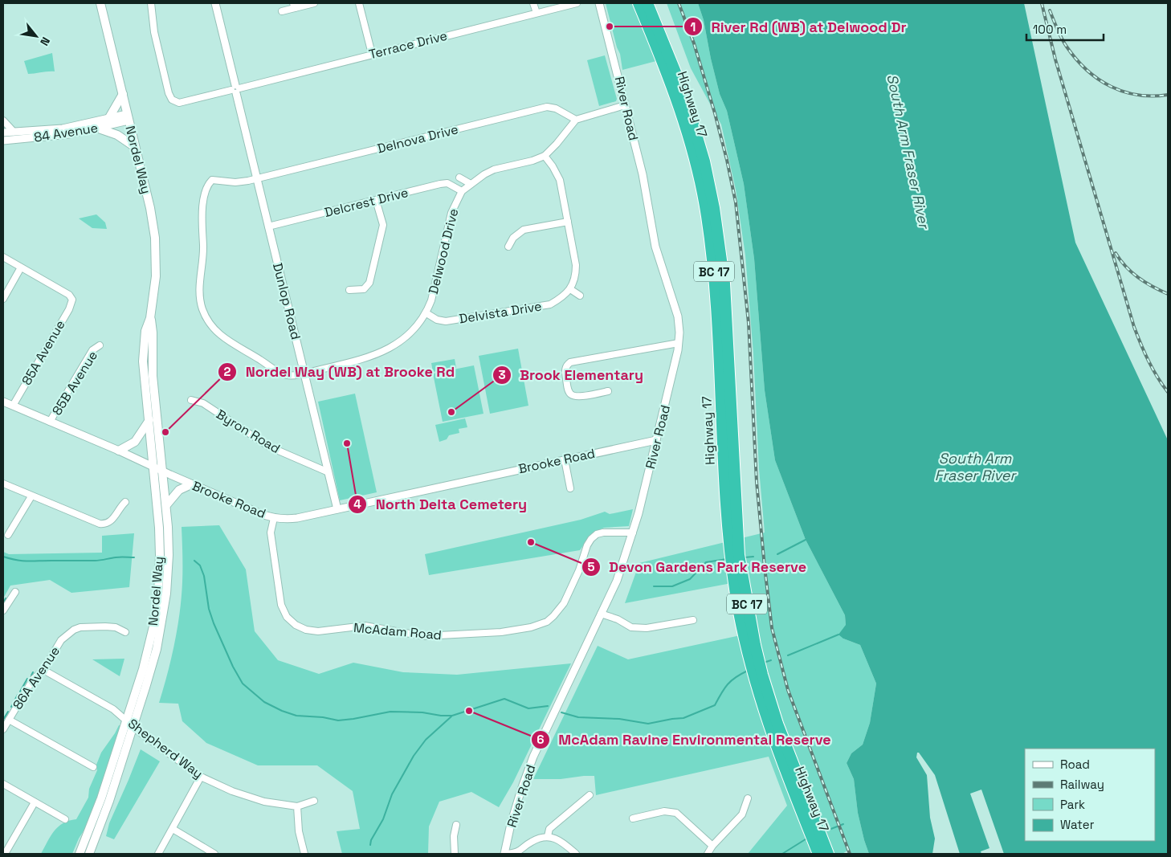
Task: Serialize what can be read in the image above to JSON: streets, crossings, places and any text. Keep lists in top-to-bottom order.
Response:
{
  "streets": {
    "highway": ["Highway 17", "BC 17"],
    "main road": ["Nordel Way"],
    "street": [
      "Terrace Drive",
      "River Road",
      "84 Avenue",
      "Delnova Drive",
      "Delcrest Drive",
      "Delwood Drive",
      "Dunlop Road",
      "Delvista Drive",
      "85A Avenue",
      "85B Avenue",
      "Byron Road",
      "Brooke Road",
      "McAdam Road",
      "86A Avenue",
      "Shepherd Way"
    ]
  },
  "crossings": [
    ["Terrace Drive", "Dunlop Road"],
    ["River Road", "Brooke Road"],
    ["River Road", "McAdam Road"],
    ["84 Avenue", "Nordel Way"],
    ["Delnova Drive", "Delwood Drive"],
    ["Delnova Drive", "Dunlop Road"],
    ["Nordel Way", "Brooke Road"],
    ["Nordel Way", "Shepherd Way"],
    ["Delcrest Drive", "Delwood Drive"],
    ["Delcrest Drive", "Dunlop Road"],
    ["Delwood Drive", "Dunlop Road"],
    ["Delwood Drive", "Delvista Drive"],
    ["Dunlop Road", "Byron Road"],
    ["Dunlop Road", "Brooke Road"],
    ["85A Avenue", "Brooke Road"],
    ["85B Avenue", "Brooke Road"],
    ["Brooke Road", "McAdam Road"],
    ["86A Avenue", "Shepherd Way"]
  ],
  "water": ["South Arm Fraser River"],
  "places": [
    "River Rd (WB) at Delwood Dr",
    "Brook Elementary",
    "Nordel Way (WB) at Brooke Rd",
    "North Delta Cemetery",
    "Devon Gardens Park Reserve",
    "McAdam Ravine Environmental Reserve"
  ],
  "legend": [
    "Road",
    "Railway",
    "Park",
    "Water"
  ],
  "scale_bar": "100 m",
  "north": "bottom right"
}
